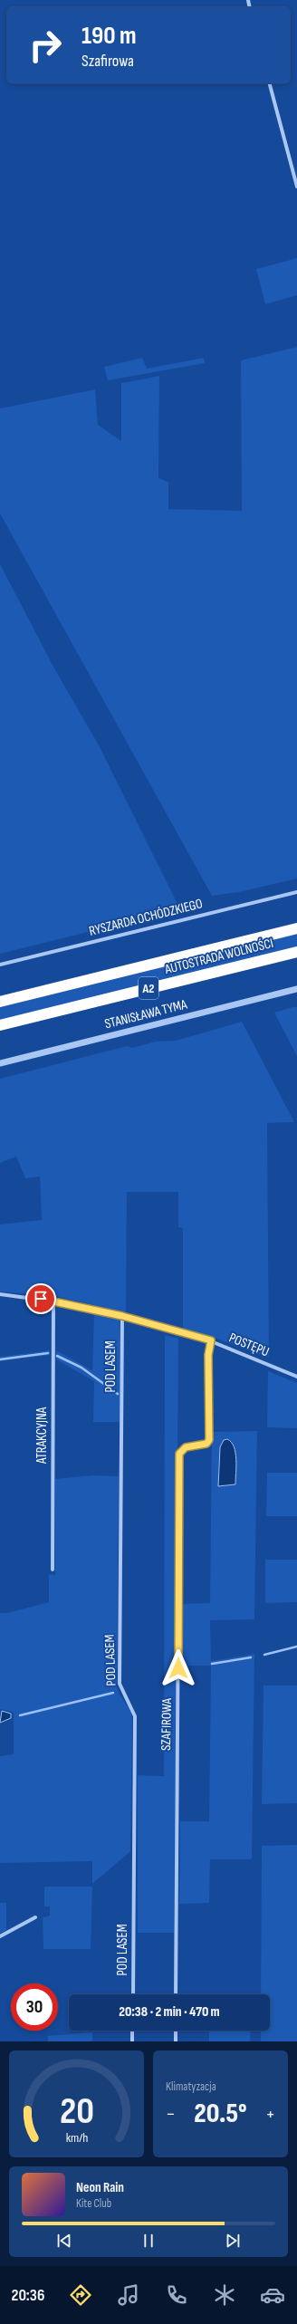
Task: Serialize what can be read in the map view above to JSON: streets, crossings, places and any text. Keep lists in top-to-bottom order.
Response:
{
  "streets": {
    "highway": ["AUTOSTRADA WOLNOŚCI", "A2"],
    "street": [
      "RYSZARDA OCHÓDZKIEGO",
      "STANISŁAWA TYMA",
      "POSTĘPU",
      "POD LASEM",
      "ATRAKCYJNA",
      "SZAFIROWA"
    ]
  },
  "crossings": [
    ["POSTĘPU", "POD LASEM"],
    ["POSTĘPU", "ATRAKCYJNA"],
    ["POSTĘPU", "SZAFIROWA"]
  ],
  "page": {
    "turn": ["190 m", "Szafirowa"],
    "limit": "30",
    "trip": "20:38 · 2 min · 470 m",
    "tile": "Klimatyzacja",
    "heat": ["−", "20.5°", "+"],
    "song": ["Neon Rain", "Kite Club"],
    "tabs": "20:36",
    "gauge": ["20", "km/h"]
  }
}
